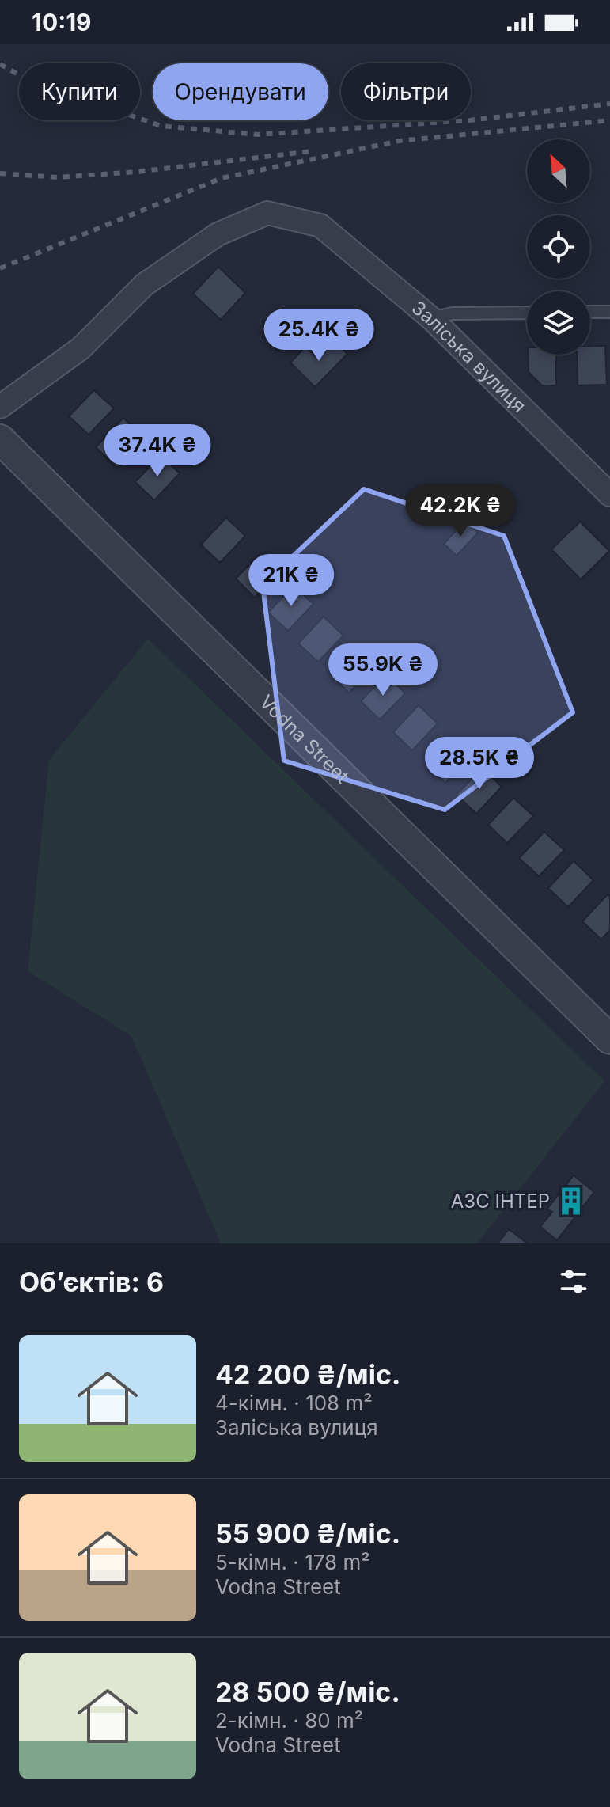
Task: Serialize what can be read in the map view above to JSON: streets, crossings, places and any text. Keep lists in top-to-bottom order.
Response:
{
  "streets": {
    "street": ["Заліська вулиця", "Vodna Street"]
  },
  "places": {
    "building": ["АЗС ІНТЕР"]
  },
  "north": "top left",
  "page": {
    "status": "10:19",
    "chip": ["Купити", "Орендувати", "Фільтри"],
    "price": [
      "25.4K ₴",
      "37.4K ₴",
      "42.2K ₴",
      "21K ₴",
      "55.9K ₴",
      "28.5K ₴"
    ],
    "heading": "Об’єктів: 6",
    "list": [
      {
        "name": "42 200 ₴/міс.",
        "note": "4-кімн. · 108 m² · Заліська вулиця"
      },
      {
        "name": "55 900 ₴/міс.",
        "note": "5-кімн. · 178 m² · Vodna Street"
      },
      {
        "name": "28 500 ₴/міс.",
        "note": "2-кімн. · 80 m² · Vodna Street"
      }
    ]
  }
}
